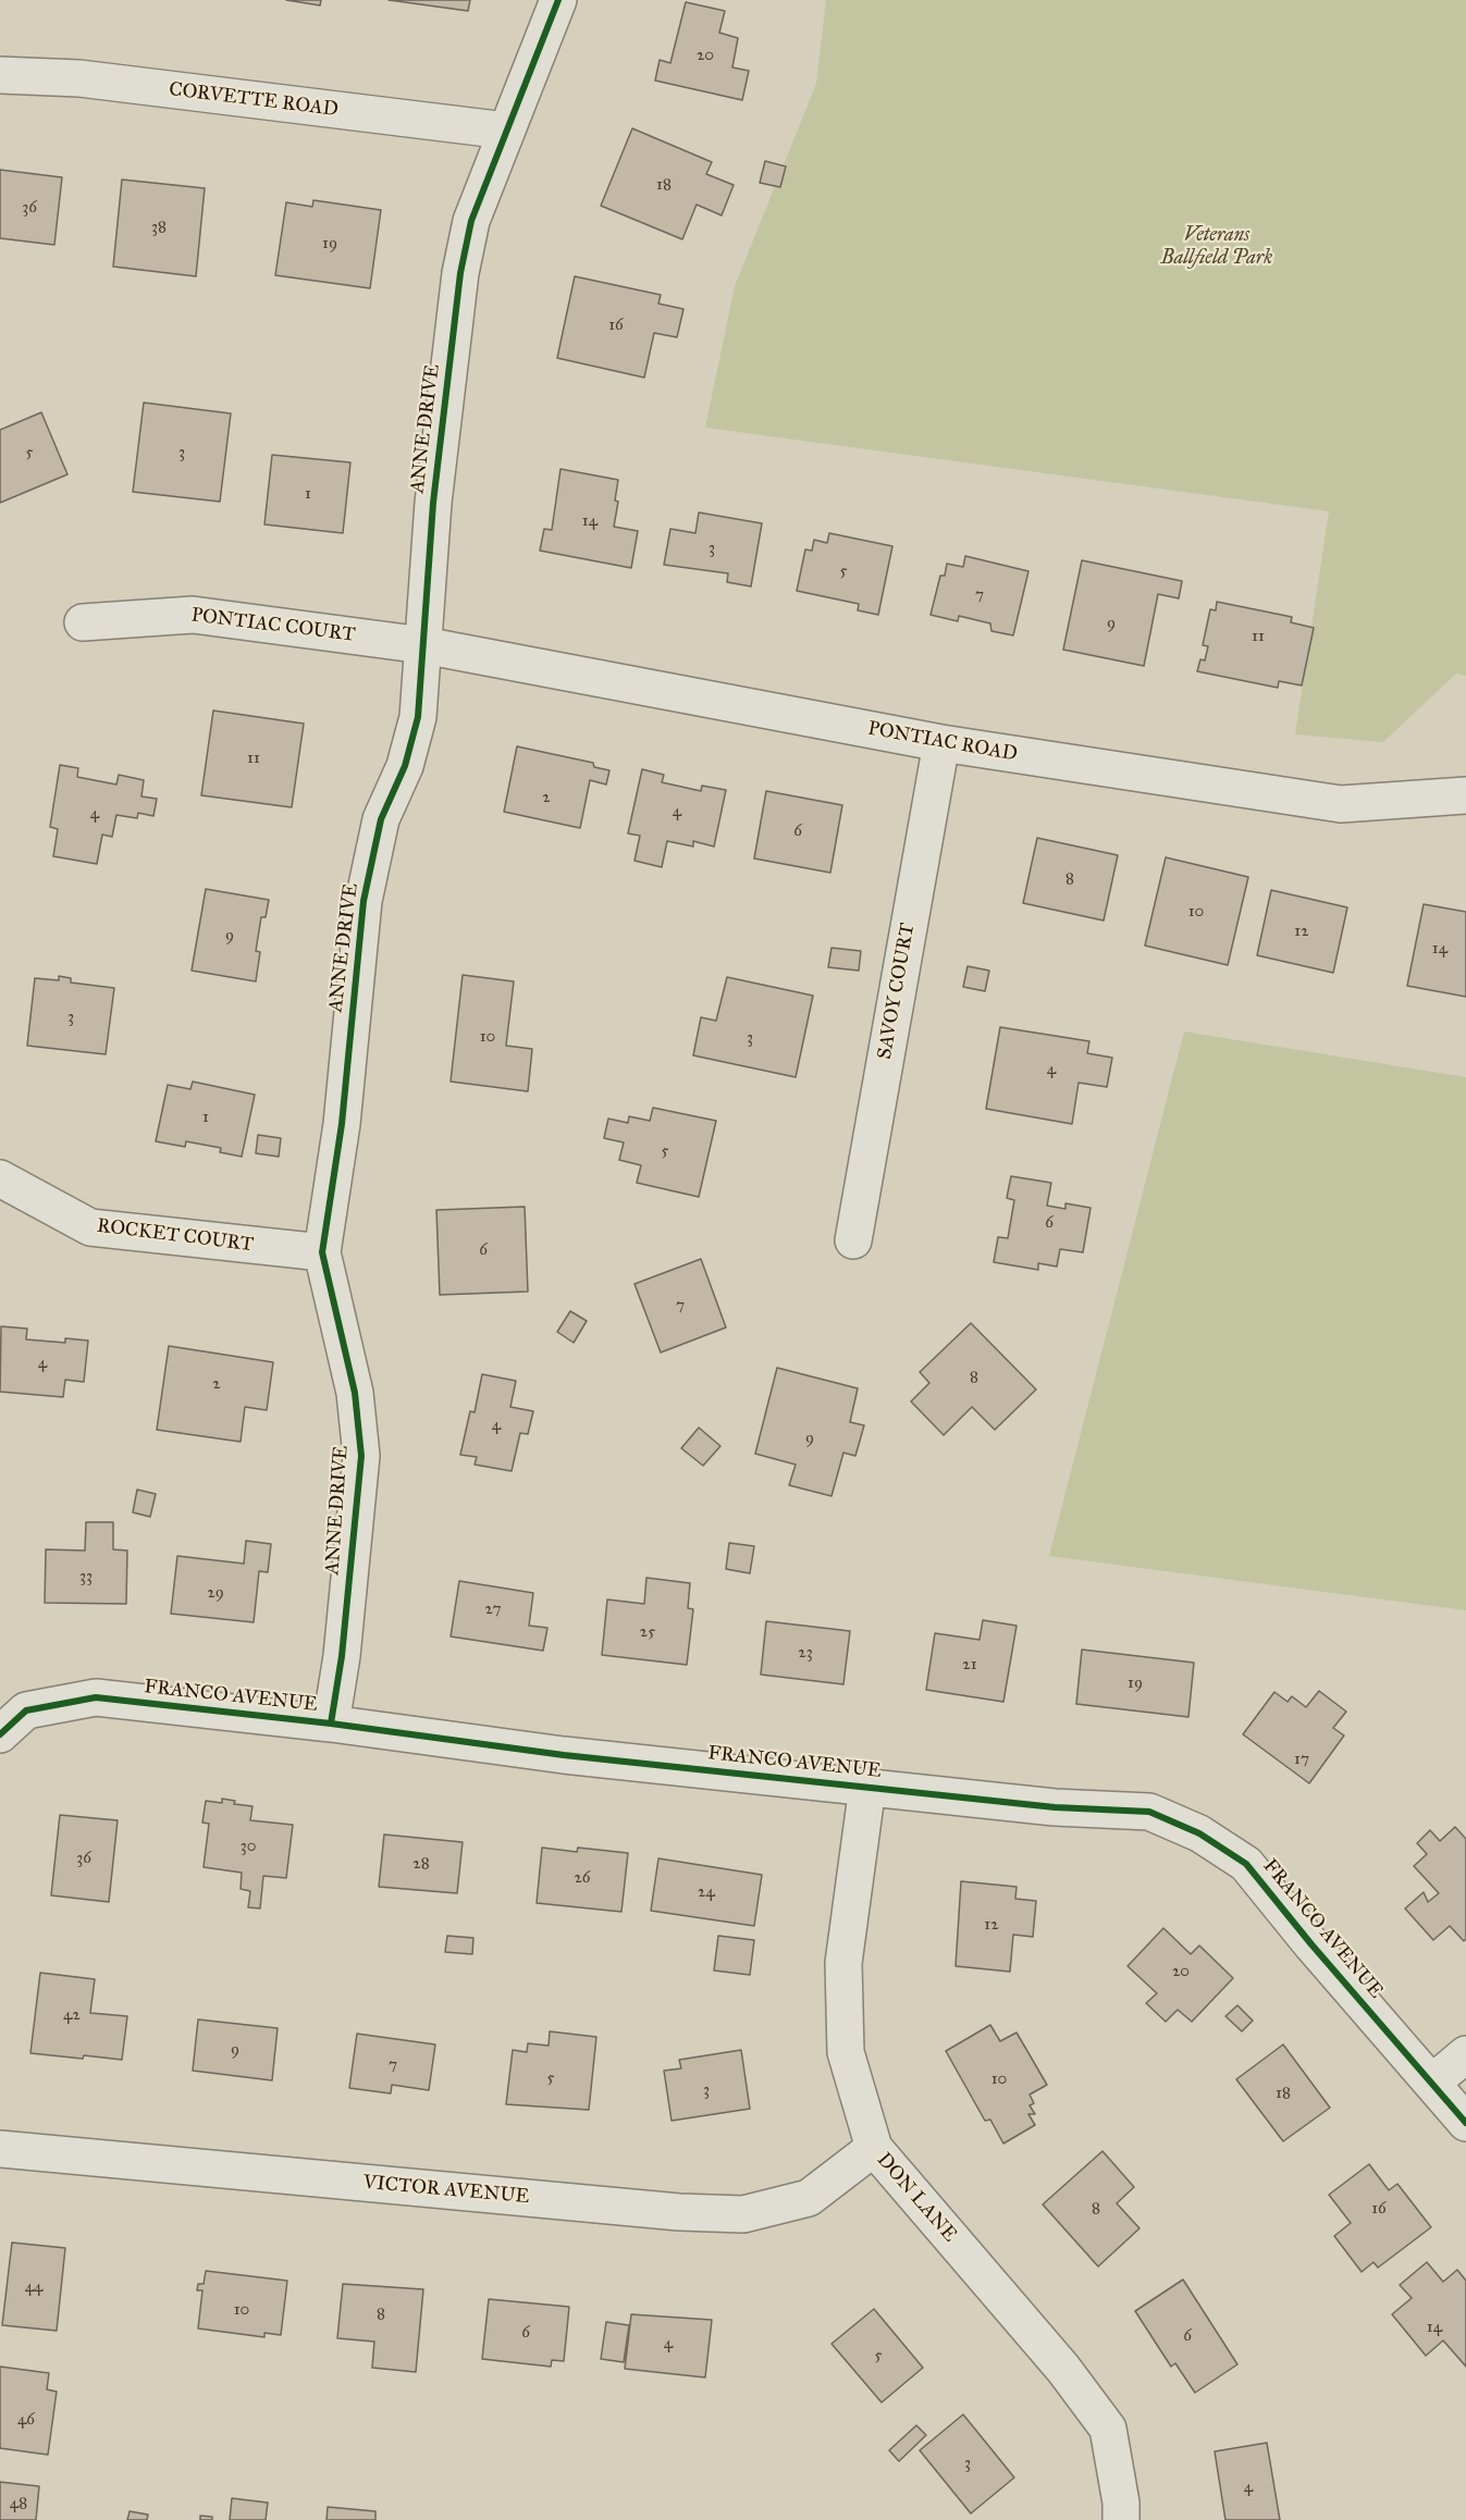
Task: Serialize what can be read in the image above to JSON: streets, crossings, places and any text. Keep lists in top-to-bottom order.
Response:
{
  "streets": {
    "street": [
      "CORVETTE ROAD",
      "ANNE DRIVE",
      "PONTIAC COURT",
      "PONTIAC ROAD",
      "SAVOY COURT",
      "ROCKET COURT",
      "FRANCO AVENUE",
      "VICTOR AVENUE",
      "DON LANE"
    ]
  },
  "crossings": [
    ["CORVETTE ROAD", "ANNE DRIVE"],
    ["ANNE DRIVE", "PONTIAC COURT"],
    ["ANNE DRIVE", "PONTIAC ROAD"],
    ["ANNE DRIVE", "ROCKET COURT"],
    ["ANNE DRIVE", "FRANCO AVENUE"],
    ["PONTIAC COURT", "PONTIAC ROAD"],
    ["PONTIAC ROAD", "SAVOY COURT"],
    ["FRANCO AVENUE", "DON LANE"],
    ["VICTOR AVENUE", "DON LANE"]
  ],
  "parks": ["Veterans Ballfield Park"],
  "house_numbers": [
    "20",
    "18",
    "36",
    "38",
    "19",
    "16",
    "5",
    "3",
    "1",
    "14",
    "3",
    "5",
    "7",
    "9",
    "11",
    "11",
    "2",
    "4",
    "4",
    "6",
    "8",
    "10",
    "12",
    "9",
    "14",
    "3",
    "10",
    "3",
    "4",
    "1",
    "5",
    "6",
    "6",
    "7",
    "4",
    "8",
    "2",
    "4",
    "9",
    "33",
    "29",
    "27",
    "25",
    "23",
    "21",
    "19",
    "17",
    "30",
    "36",
    "28",
    "26",
    "24",
    "12",
    "20",
    "42",
    "9",
    "7",
    "5",
    "10",
    "3",
    "18",
    "8",
    "16",
    "44",
    "10",
    "8",
    "14",
    "6",
    "6",
    "4",
    "5",
    "46",
    "3",
    "4",
    "48"
  ]
}
